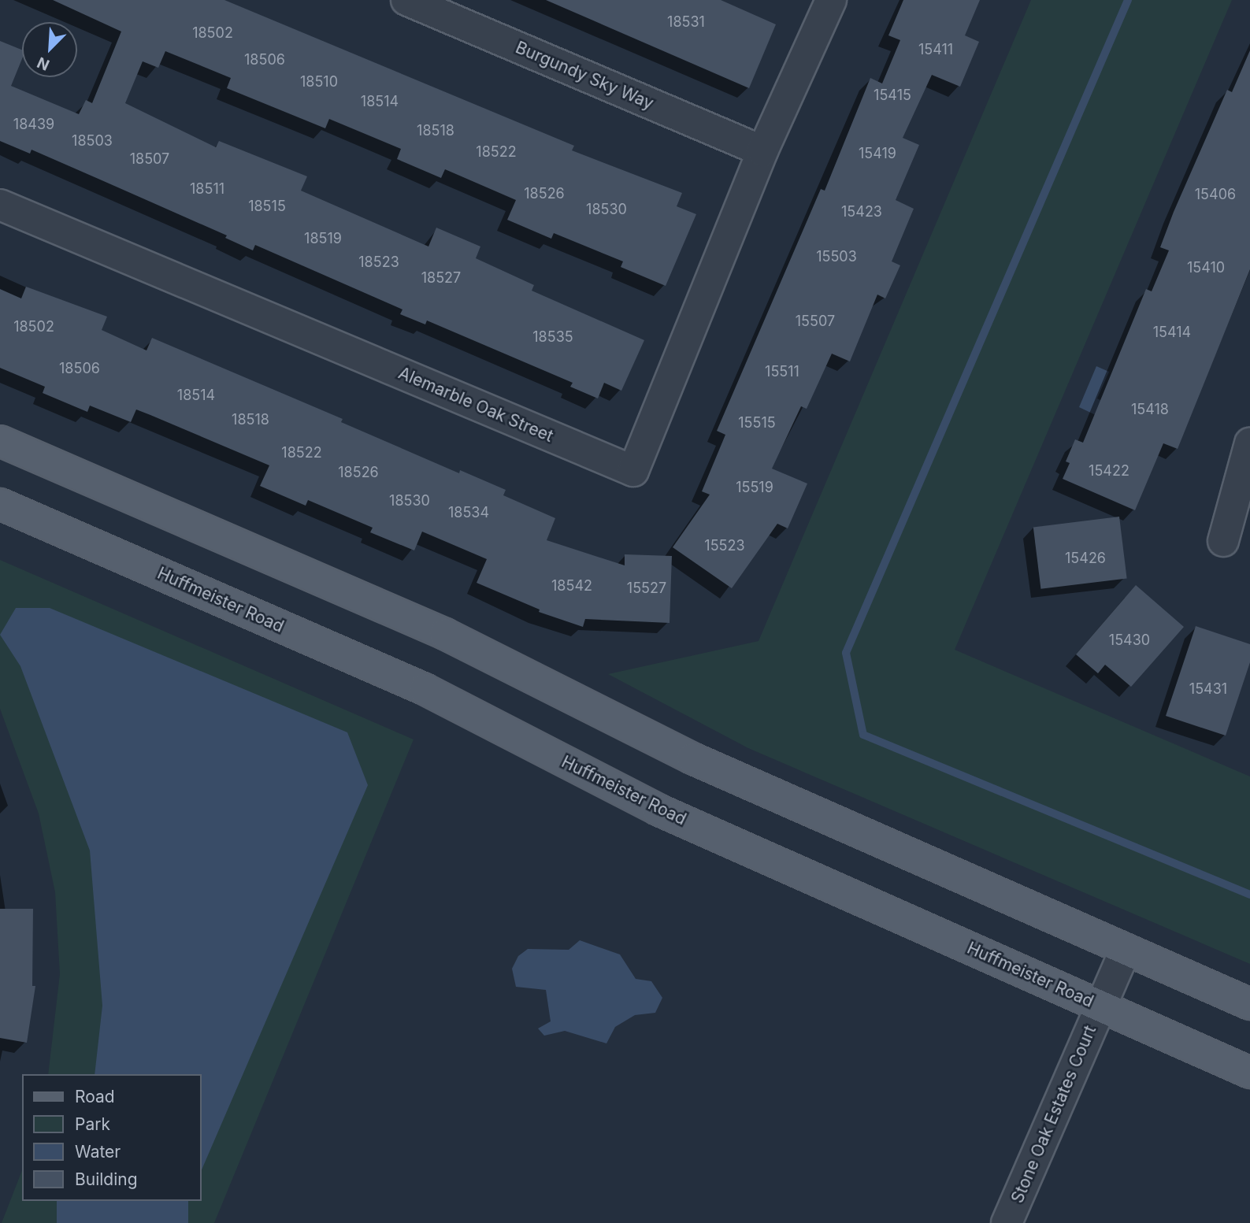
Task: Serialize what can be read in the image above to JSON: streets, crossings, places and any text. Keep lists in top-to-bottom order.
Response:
{
  "streets": {
    "main road": ["Huffmeister Road"],
    "street": ["Burgundy Sky Way", "Alemarble Oak Street", "Stone Oak Estates Court"]
  },
  "crossings": [
    ["Burgundy Sky Way", "Alemarble Oak Street"],
    ["Huffmeister Road", "Stone Oak Estates Court"]
  ],
  "house_numbers": [
    "18531",
    "18502",
    "15411",
    "18506",
    "18510",
    "15415",
    "18514",
    "18439",
    "18518",
    "18503",
    "18522",
    "15419",
    "18507",
    "18511",
    "18526",
    "15406",
    "18515",
    "18530",
    "15423",
    "18519",
    "15503",
    "18523",
    "15410",
    "18527",
    "15507",
    "18502",
    "15414",
    "18535",
    "18506",
    "15511",
    "18514",
    "15418",
    "18518",
    "15515",
    "18522",
    "15422",
    "18526",
    "15519",
    "18530",
    "18534",
    "15523",
    "15426",
    "18542",
    "15527",
    "15430",
    "15431"
  ],
  "legend": [
    "Road",
    "Park",
    "Water",
    "Building"
  ],
  "north": "bottom left"
}
